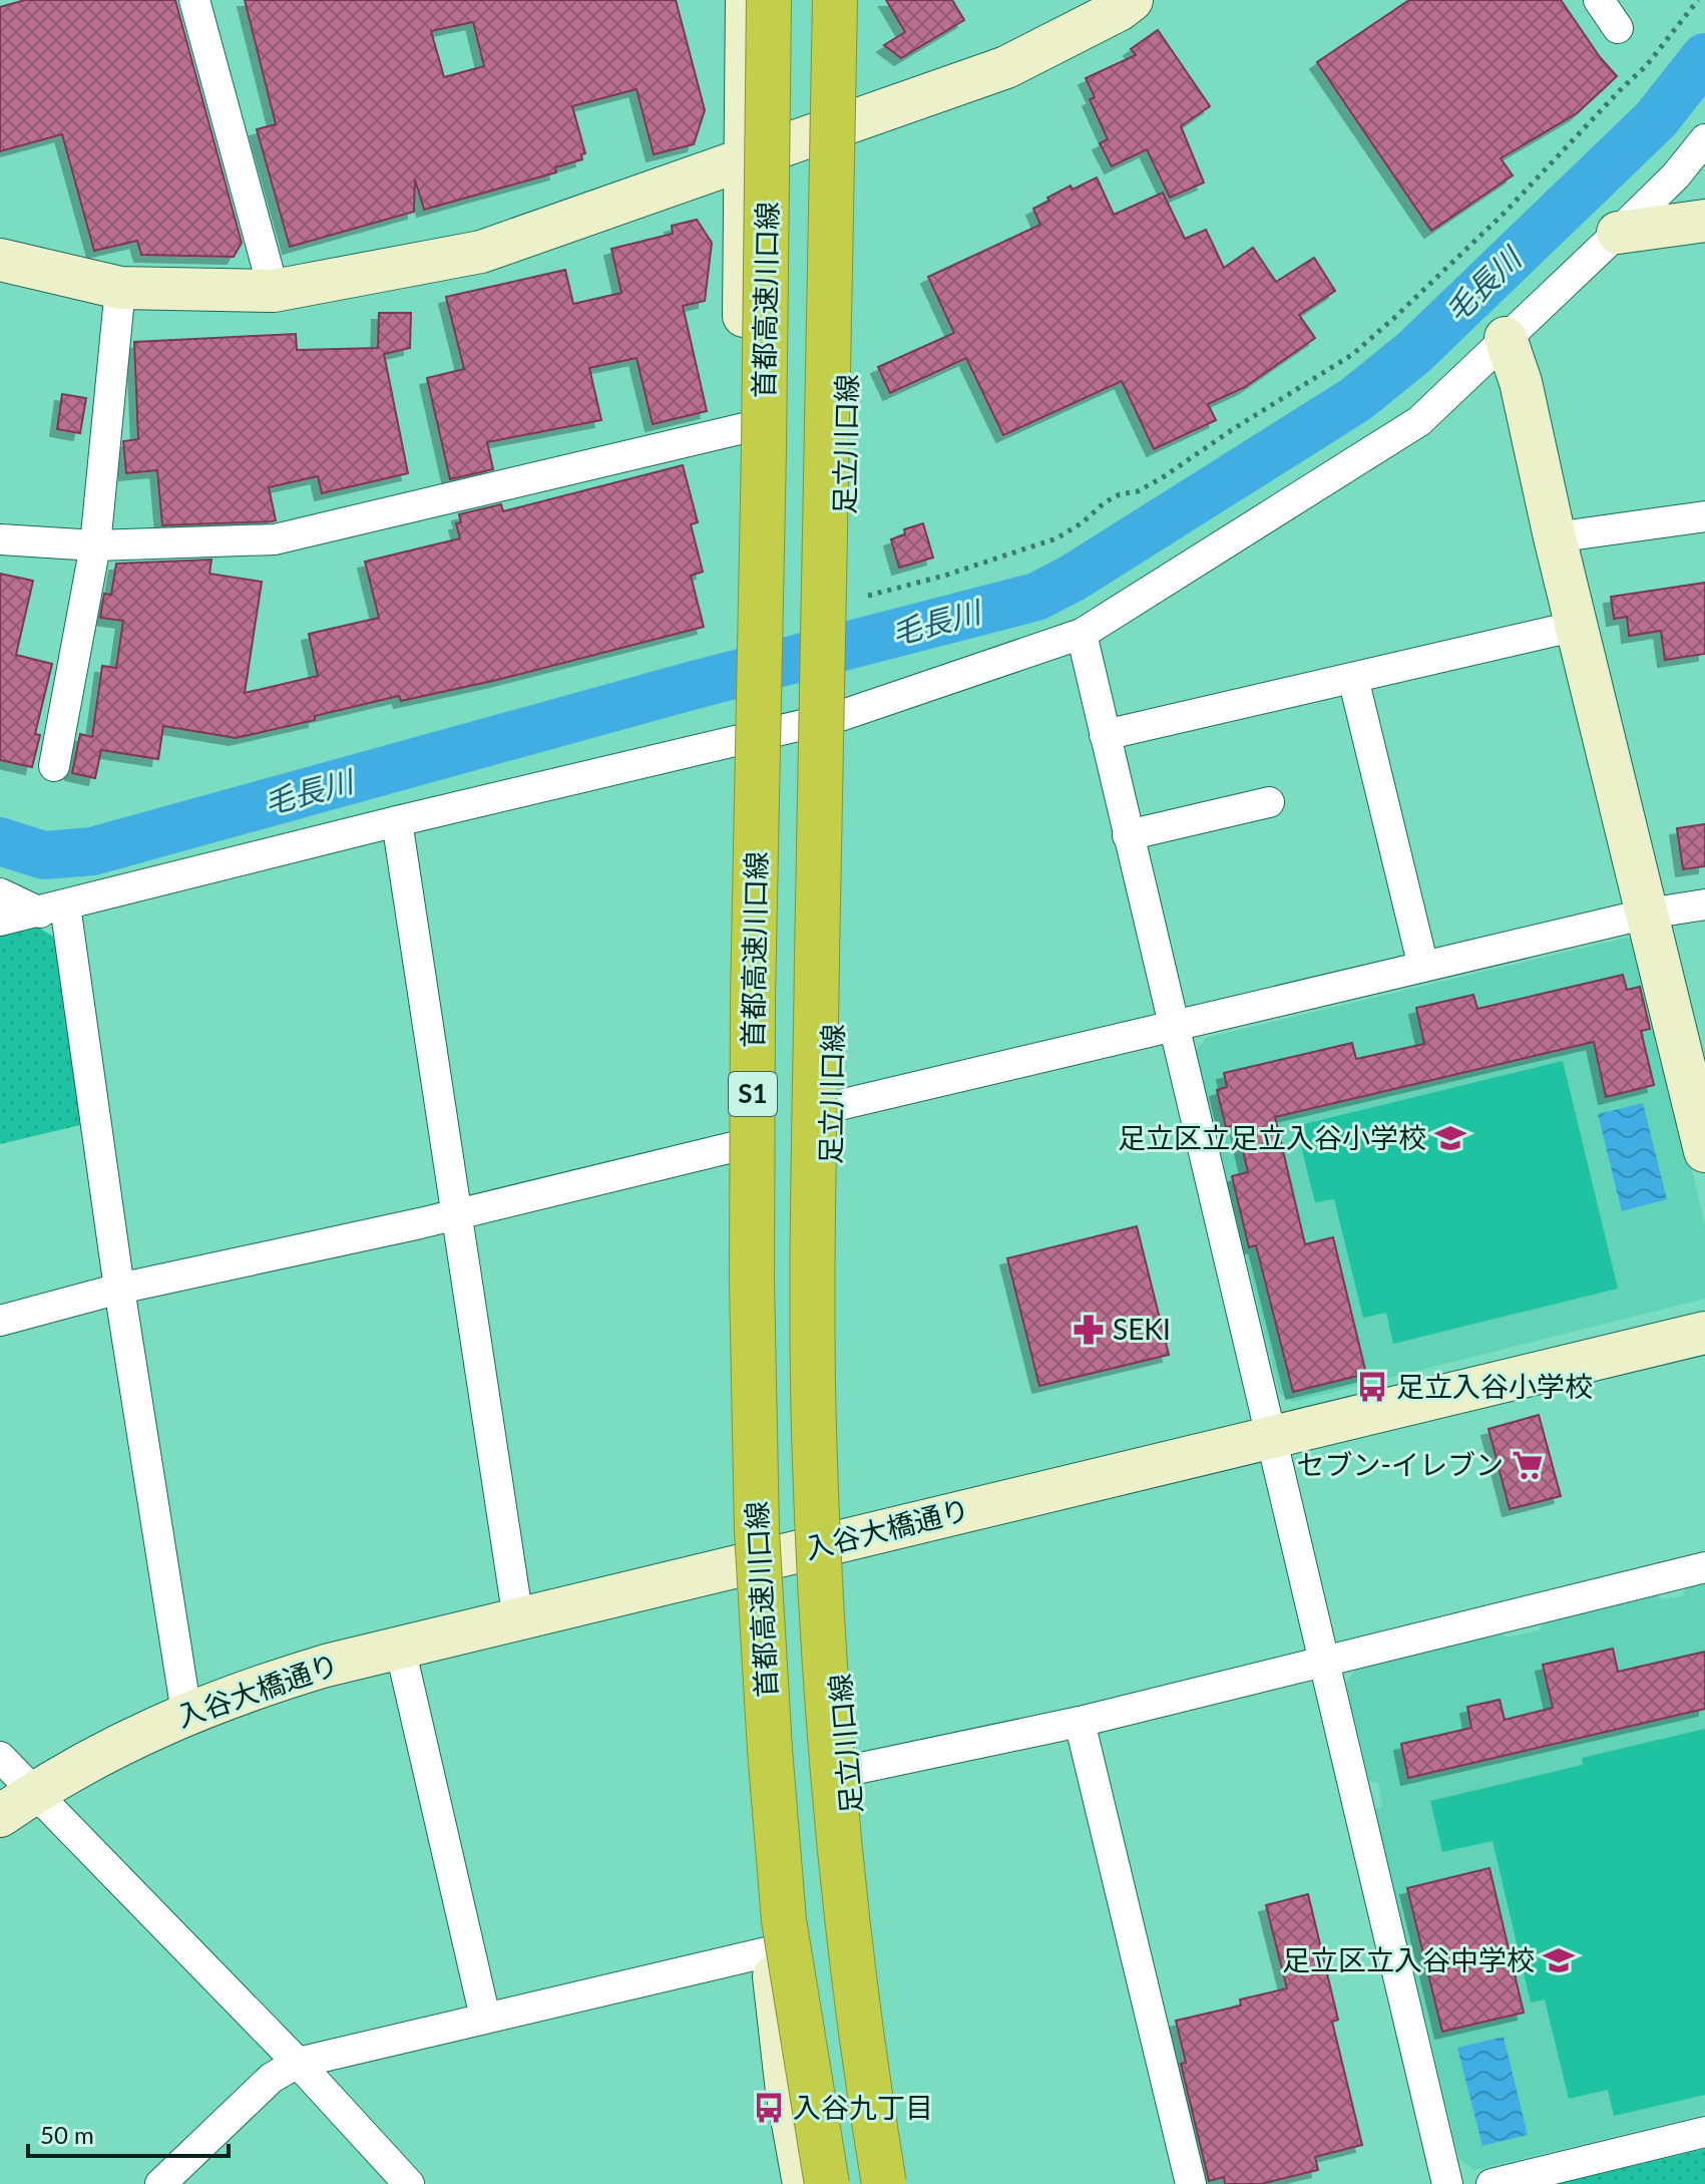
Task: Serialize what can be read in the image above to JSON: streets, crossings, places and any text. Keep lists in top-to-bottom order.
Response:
{
  "streets": {
    "highway": ["首都高速川口線", "S1"],
    "main road": ["足立川口線", "入谷大橋通り"]
  },
  "crossings": [
    ["足立川口線", "入谷大橋通り"]
  ],
  "water": ["毛長川"],
  "places": {
    "school or university": ["足立区立足立入谷小学校", "足立区立入谷中学校"],
    "pharmacy": ["SEKI"],
    "bus stop": ["足立入谷小学校", "入谷九丁目"],
    "supermarket": ["セブン-イレブン"]
  },
  "scale_bar": "50 m"
}
